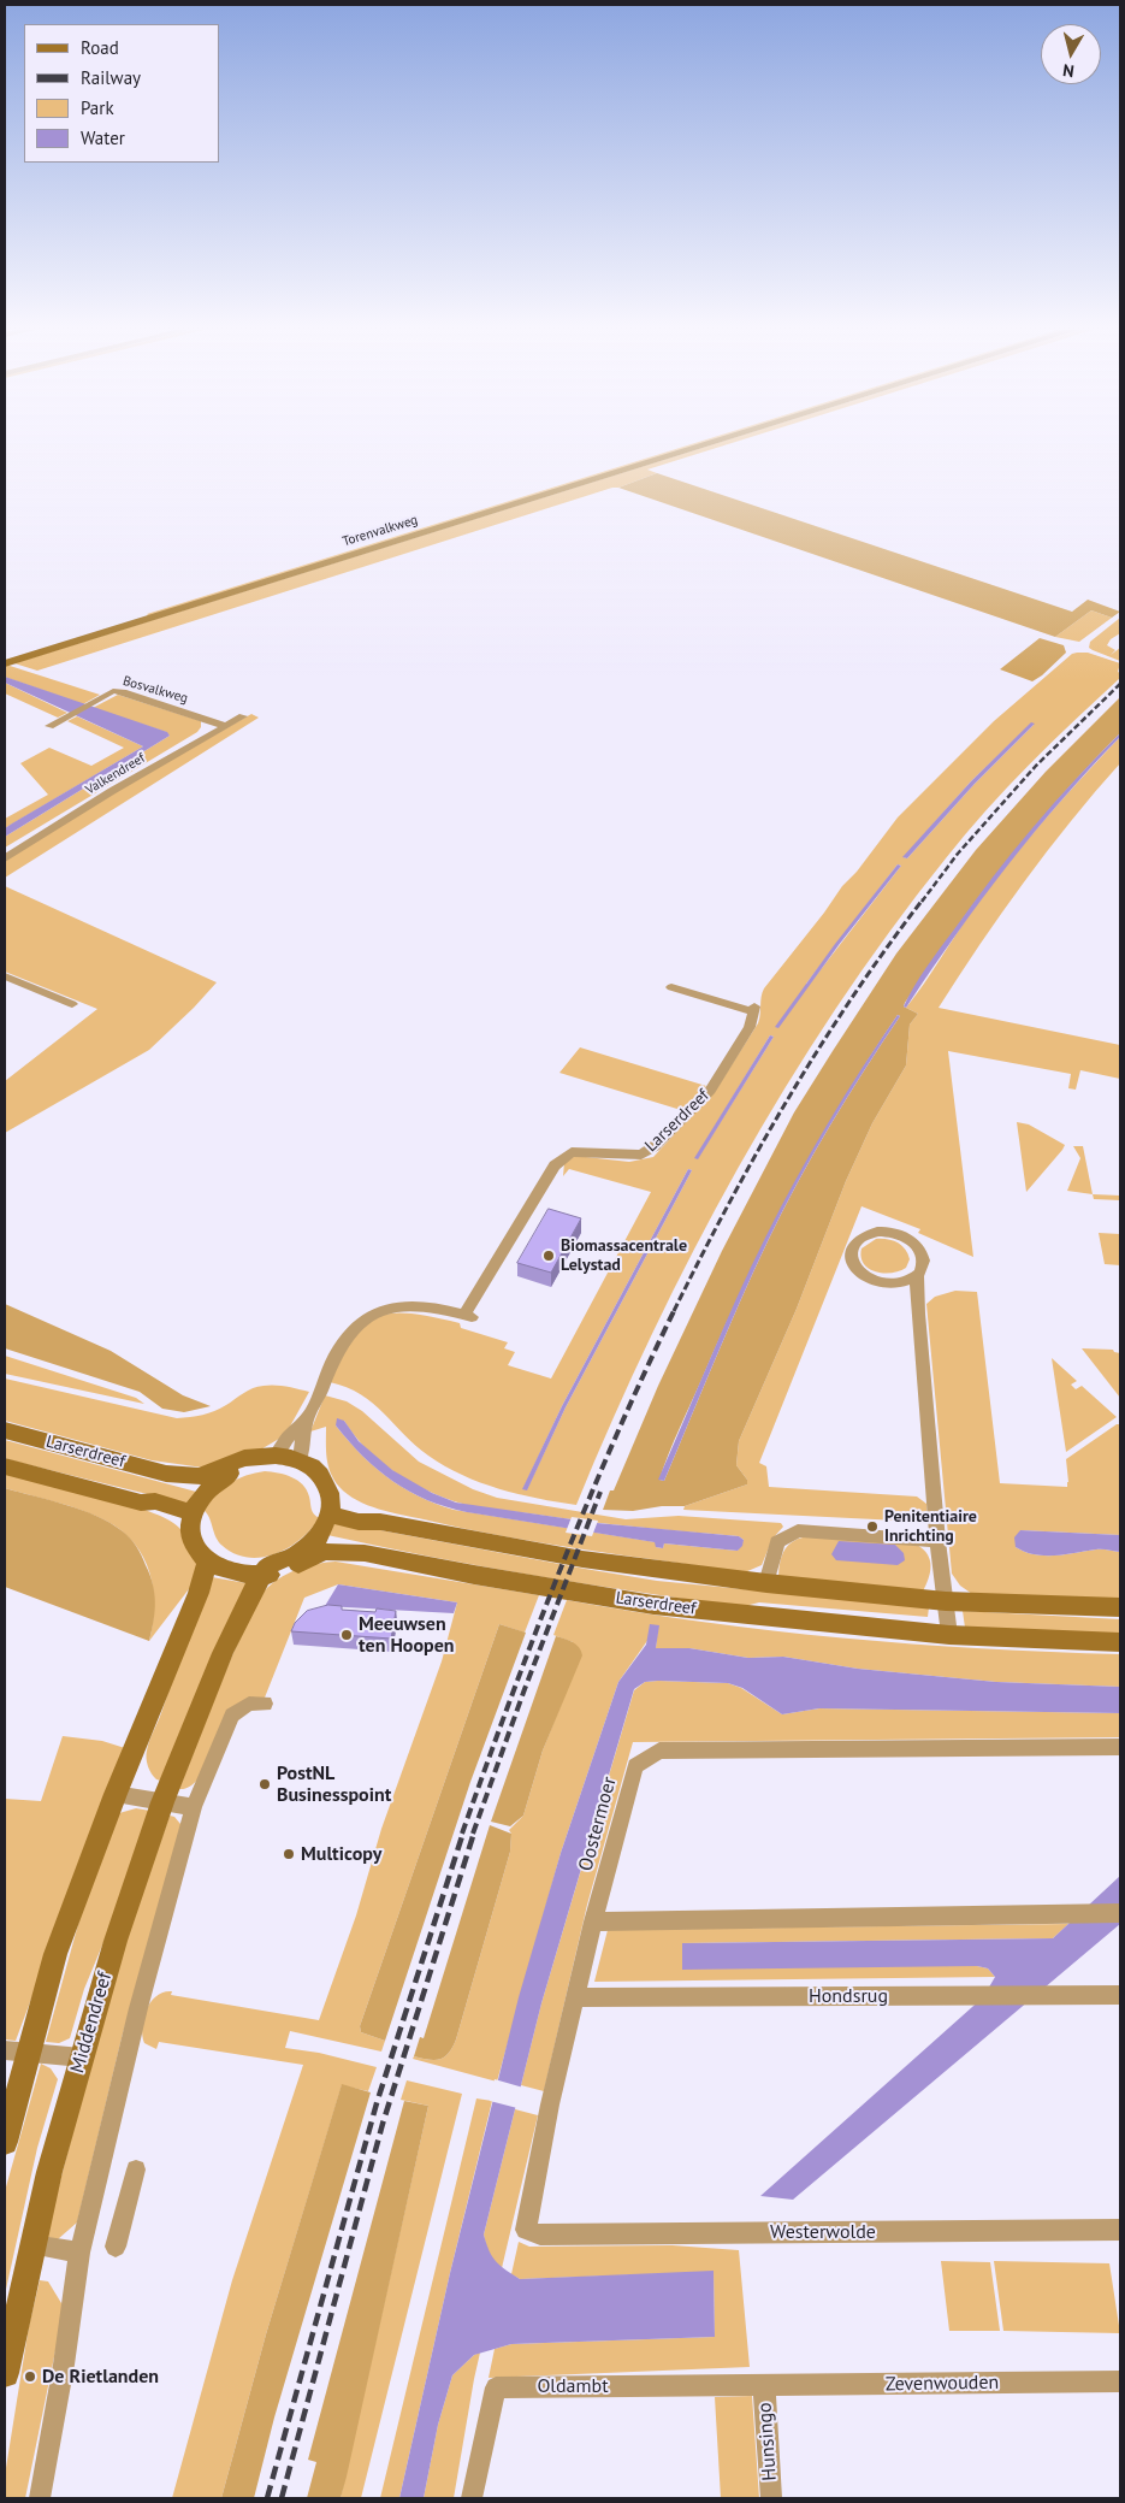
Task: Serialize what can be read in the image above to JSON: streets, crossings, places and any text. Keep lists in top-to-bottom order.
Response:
{
  "streets": {
    "main road": ["Torenvalkweg", "Larserdreef", "Middendreef"],
    "street": [
      "Bosvalkweg",
      "Valkendreef",
      "Oostermoer",
      "Hondsrug",
      "Westerwolde",
      "Zevenwouden",
      "Oldambt",
      "Hunsingo"
    ]
  },
  "crossings": [
    ["Bosvalkweg", "Valkendreef"],
    ["Larserdreef", "Middendreef"],
    ["Oostermoer", "Hondsrug"],
    ["Oostermoer", "Westerwolde"],
    ["Zevenwouden", "Oldambt"],
    ["Zevenwouden", "Hunsingo"],
    ["Oldambt", "Hunsingo"]
  ],
  "places": [
    "Biomassacentrale Lelystad",
    "Penitentiaire Inrichting",
    "Meeuwsen ten Hoopen",
    "PostNL Businesspoint",
    "Multicopy",
    "De Rietlanden"
  ],
  "legend": [
    "Road",
    "Railway",
    "Park",
    "Water"
  ],
  "north": "bottom"
}
